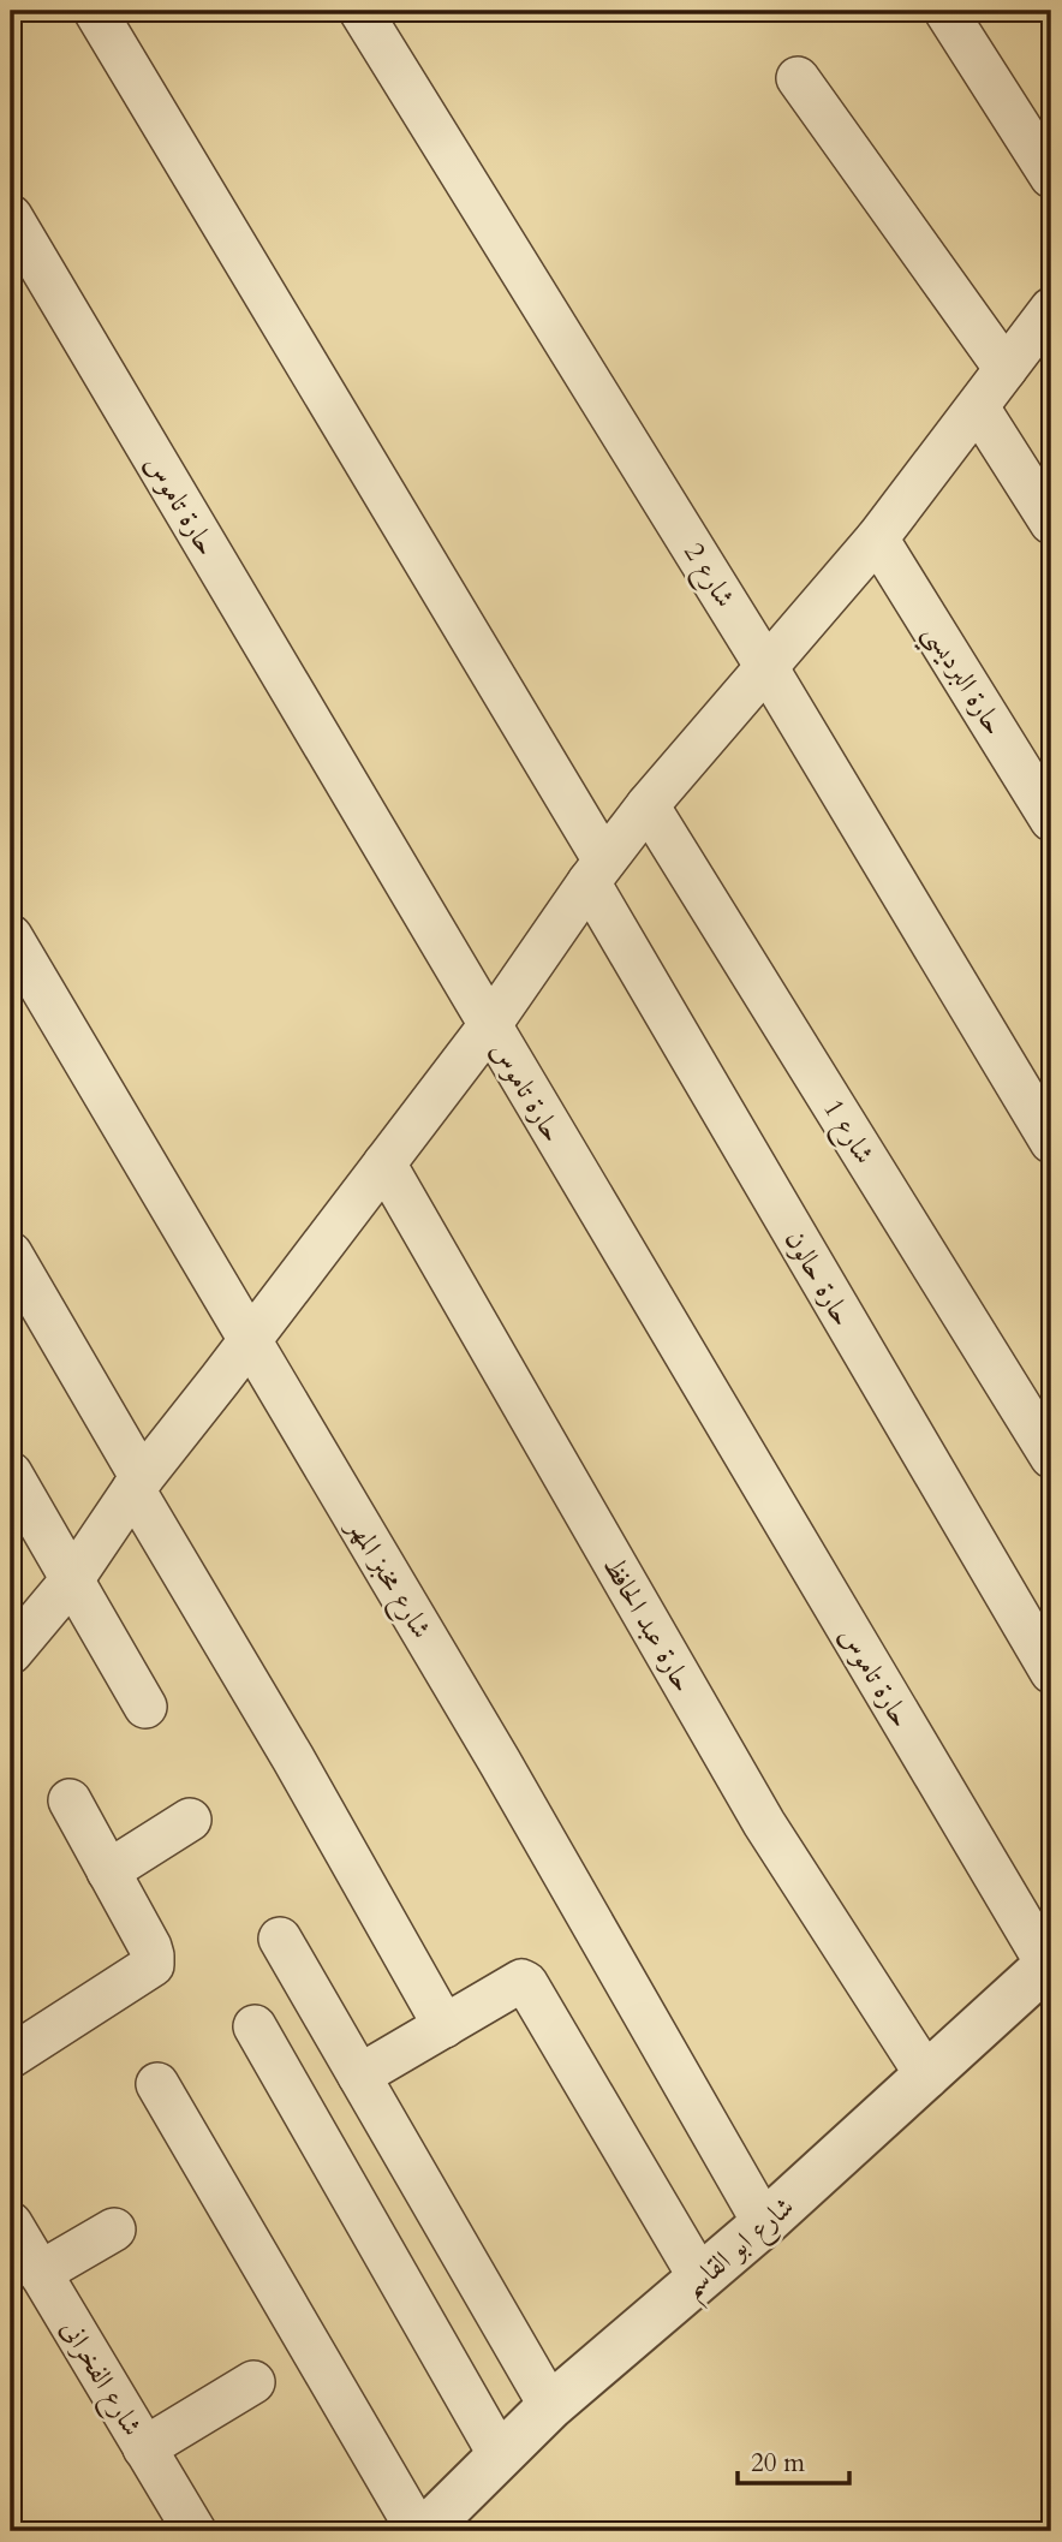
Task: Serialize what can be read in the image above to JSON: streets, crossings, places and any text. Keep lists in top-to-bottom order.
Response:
{
  "streets": {
    "street": [
      "حارة تاموس",
      "شارع 2",
      "حارة البرديسي",
      "شارع 1",
      "حارة حالون",
      "شارع مخبز المهر",
      "حارة عبد الحافظ",
      "شارع ابو القاسم",
      "شارع الفخرانى"
    ]
  },
  "crossings": [
    ["حارة تاموس", "شارع ابو القاسم"],
    ["شارع مخبز المهر", "شارع ابو القاسم"],
    ["حارة عبد الحافظ", "شارع ابو القاسم"]
  ],
  "scale_bar": "20 m"
}
